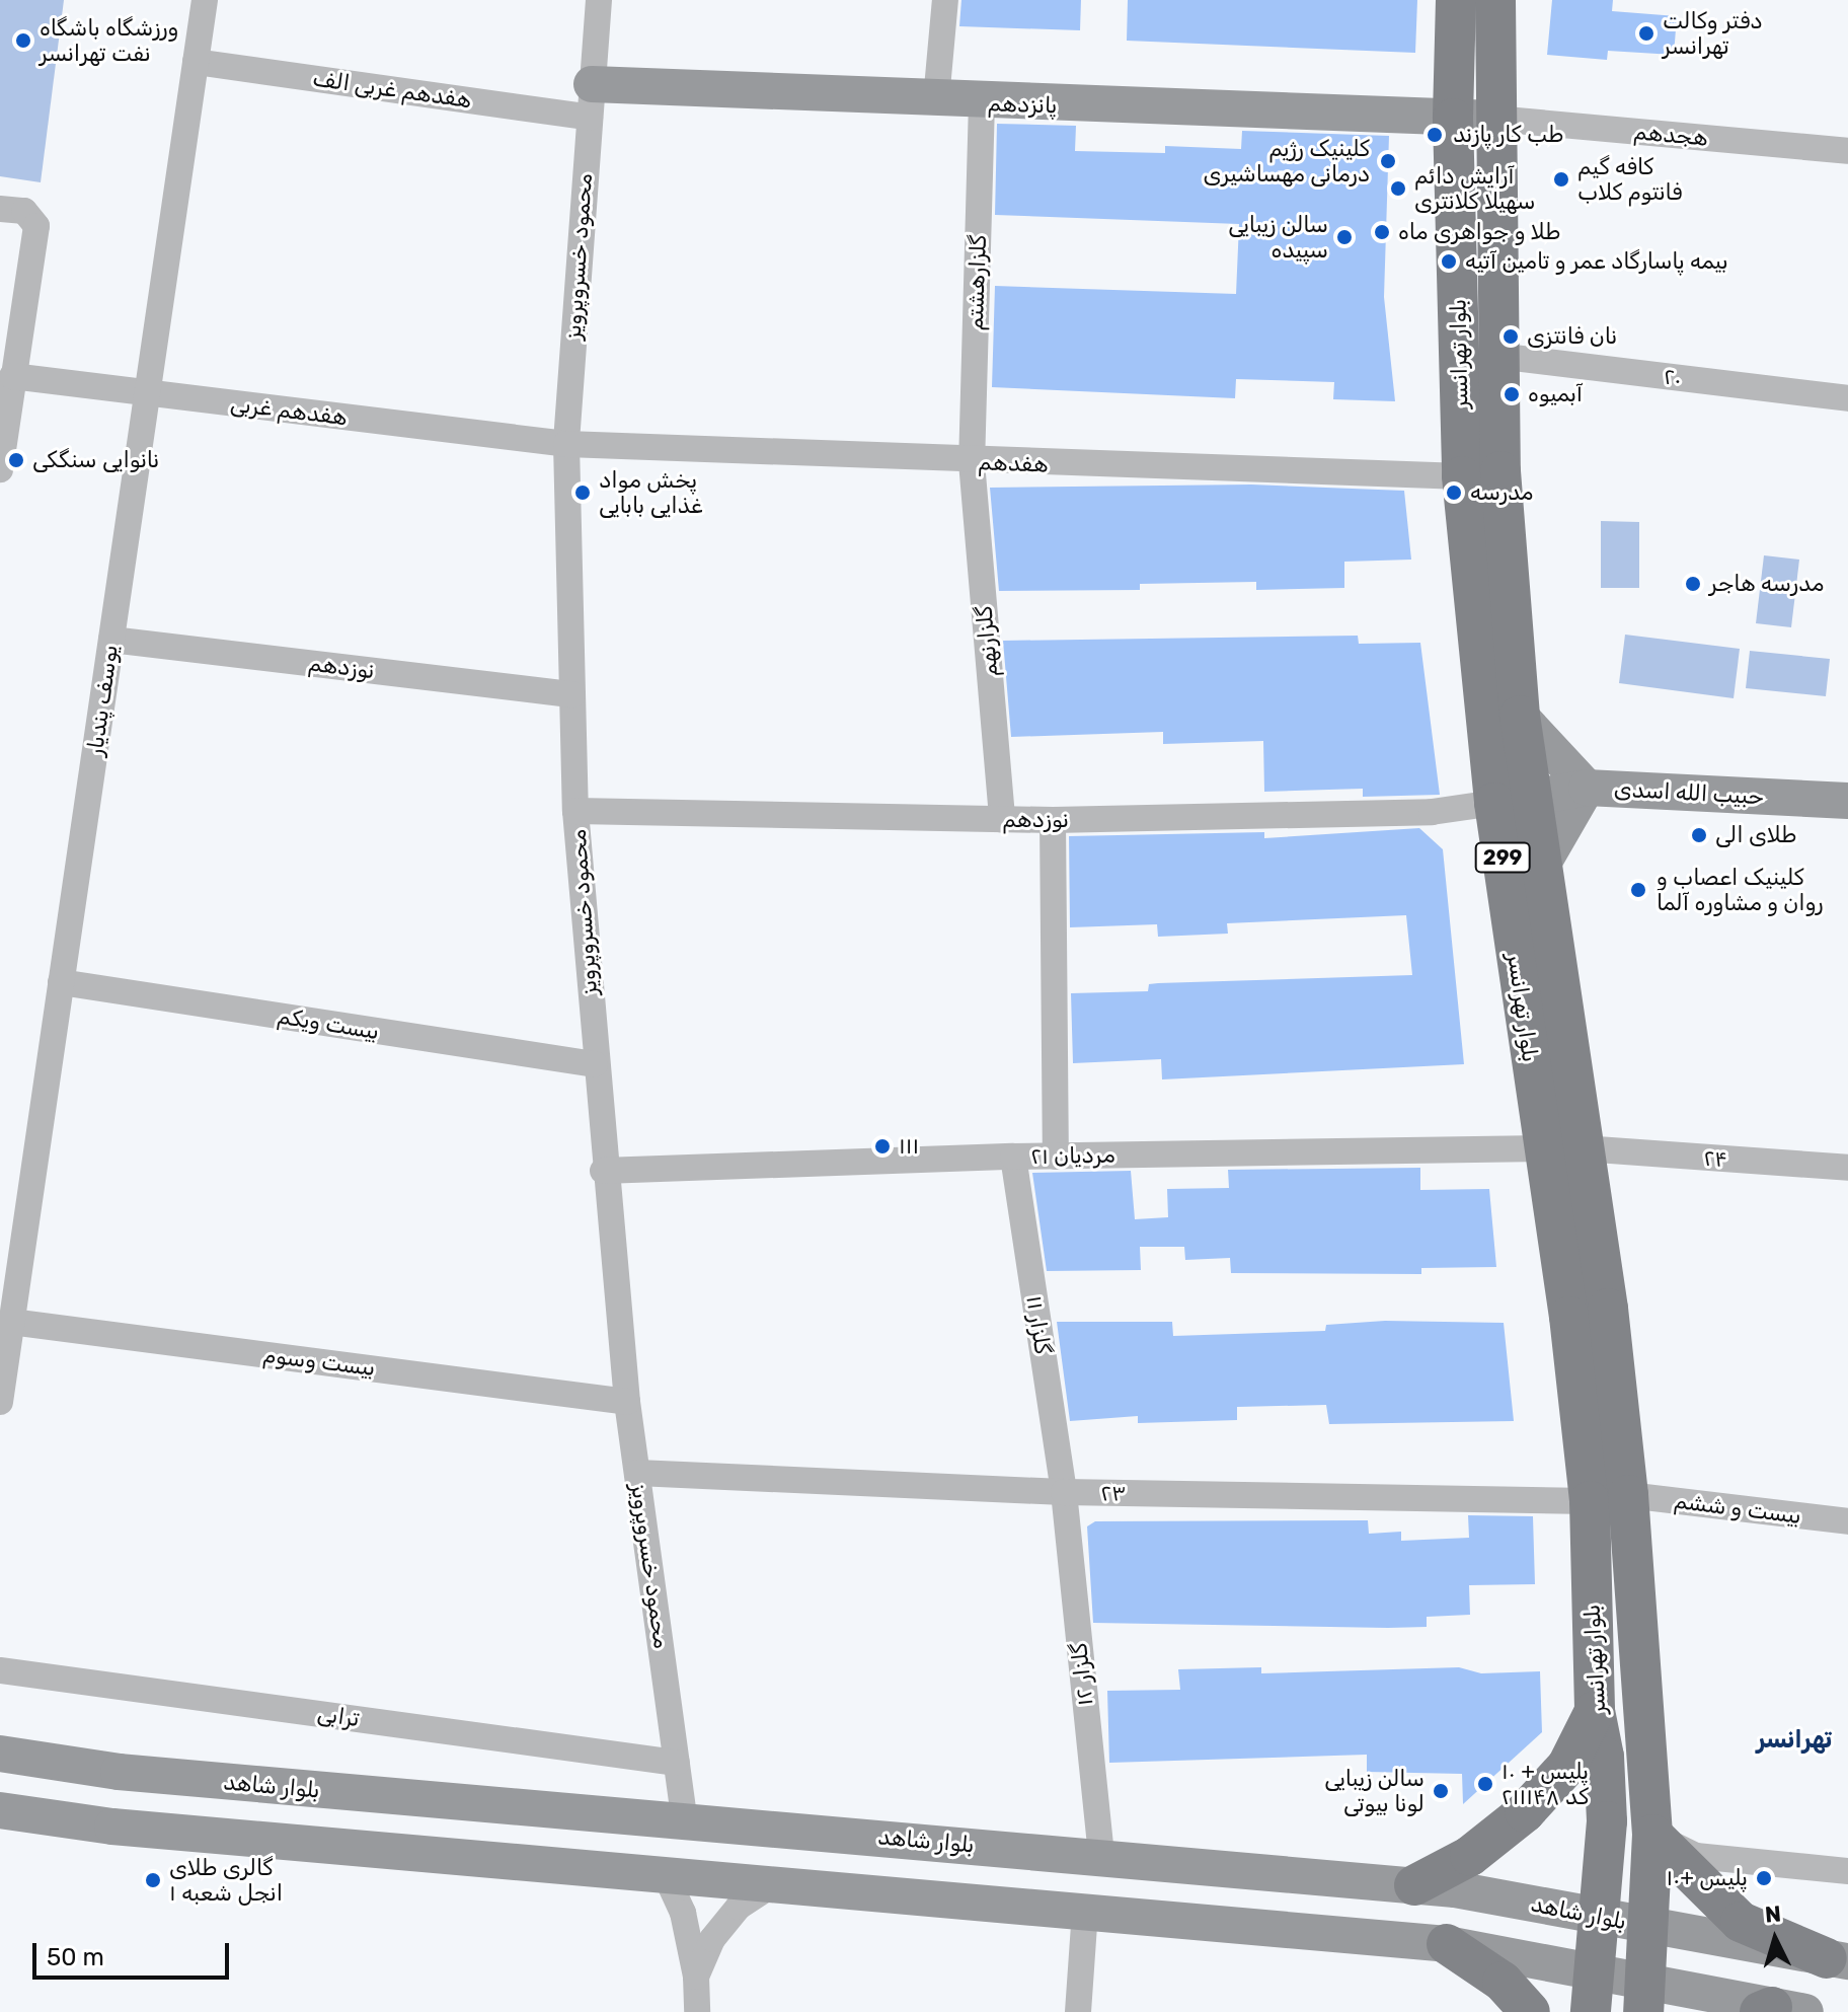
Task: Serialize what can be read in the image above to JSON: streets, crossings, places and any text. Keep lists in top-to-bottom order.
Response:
{
  "streets": {
    "main road": [
      "پانزدهم",
      "بلوار تهرانسر",
      "حبیب الله اسدی",
      "299",
      "بلوار شاهد"
    ],
    "street": [
      "هفدهم غربی الف",
      "هجدهم",
      "محمود خسروپرویز",
      "گلزارهشتم",
      "۲۰",
      "هفدهم غربی",
      "هفدهم",
      "گلزارنهم",
      "نوزدهم",
      "یوسف پندیار",
      "بیست ویکم",
      "۲۱ مردیان",
      "۲۴",
      "گلزار ۱۱",
      "بیست وسوم",
      "۲۳",
      "بیست و ششم",
      "گلزار ۱۲",
      "ترابی"
    ]
  },
  "crossings": [
    ["هفدهم غربی الف", "پانزدهم"],
    ["هفدهم غربی الف", "محمود خسروپرویز"],
    ["هفدهم غربی الف", "یوسف پندیار"],
    ["پانزدهم", "هجدهم"],
    ["پانزدهم", "محمود خسروپرویز"],
    ["پانزدهم", "گلزارهشتم"],
    ["پانزدهم", "بلوار تهرانسر"],
    ["هجدهم", "بلوار تهرانسر"],
    ["محمود خسروپرویز", "هفدهم غربی"],
    ["محمود خسروپرویز", "هفدهم"],
    ["محمود خسروپرویز", "نوزدهم"],
    ["محمود خسروپرویز", "بیست ویکم"],
    ["محمود خسروپرویز", "۲۱ مردیان"],
    ["محمود خسروپرویز", "بیست وسوم"],
    ["محمود خسروپرویز", "۲۳"],
    ["محمود خسروپرویز", "ترابی"],
    ["محمود خسروپرویز", "بلوار شاهد"],
    ["گلزارهشتم", "هفدهم"],
    ["گلزارهشتم", "گلزارنهم"],
    ["بلوار تهرانسر", "۲۰"],
    ["بلوار تهرانسر", "هفدهم"],
    ["بلوار تهرانسر", "نوزدهم"],
    ["بلوار تهرانسر", "حبیب الله اسدی"],
    ["بلوار تهرانسر", "۲۱ مردیان"],
    ["بلوار تهرانسر", "۲۴"],
    ["بلوار تهرانسر", "۲۳"],
    ["بلوار تهرانسر", "بیست و ششم"],
    ["بلوار تهرانسر", "بلوار شاهد"],
    ["هفدهم غربی", "هفدهم"],
    ["هفدهم غربی", "یوسف پندیار"],
    ["هفدهم", "گلزارنهم"],
    ["گلزارنهم", "نوزدهم"],
    ["نوزدهم", "یوسف پندیار"],
    ["نوزدهم", "حبیب الله اسدی"],
    ["یوسف پندیار", "بیست ویکم"],
    ["یوسف پندیار", "بیست وسوم"],
    ["۲۱ مردیان", "۲۴"],
    ["۲۱ مردیان", "گلزار ۱۱"],
    ["گلزار ۱۱", "۲۳"],
    ["گلزار ۱۱", "گلزار ۱۲"],
    ["۲۳", "بیست و ششم"],
    ["۲۳", "گلزار ۱۲"],
    ["گلزار ۱۲", "بلوار شاهد"]
  ],
  "districts": ["تهرانسر"],
  "places": [
    "دفتر وکالت تهرانسر",
    "ورزشگاه باشگاه نفت تهرانسر",
    "طب کار پازند",
    "کلینیک رژیم درمانی مهساشیری",
    "کافه گیم فانتوم کلاب",
    "آرایش دائم سهیلا کلانتری",
    "طلا و جواهری ماه",
    "سالن زیبایی سپیده",
    "بیمه پاسارگاد عمر و تامین آتیه",
    "نان فانتزی",
    "آبمیوه",
    "نانوایی سنگکی",
    "پخش مواد غذایی بابایی",
    "مدرسه",
    "مدرسه هاجر",
    "طلای الی",
    "کلینیک اعصاب و روان و مشاوره آلما",
    "۱۱۱",
    "پلیس + ۱۰ کد ۲۱۱۱۴۸",
    "سالن زیبایی لونا بیوتی",
    "پلیس +۱۰",
    "گالری طلای انجل شعبه ۱"
  ],
  "scale_bar": "50 m",
  "north": "top"
}
